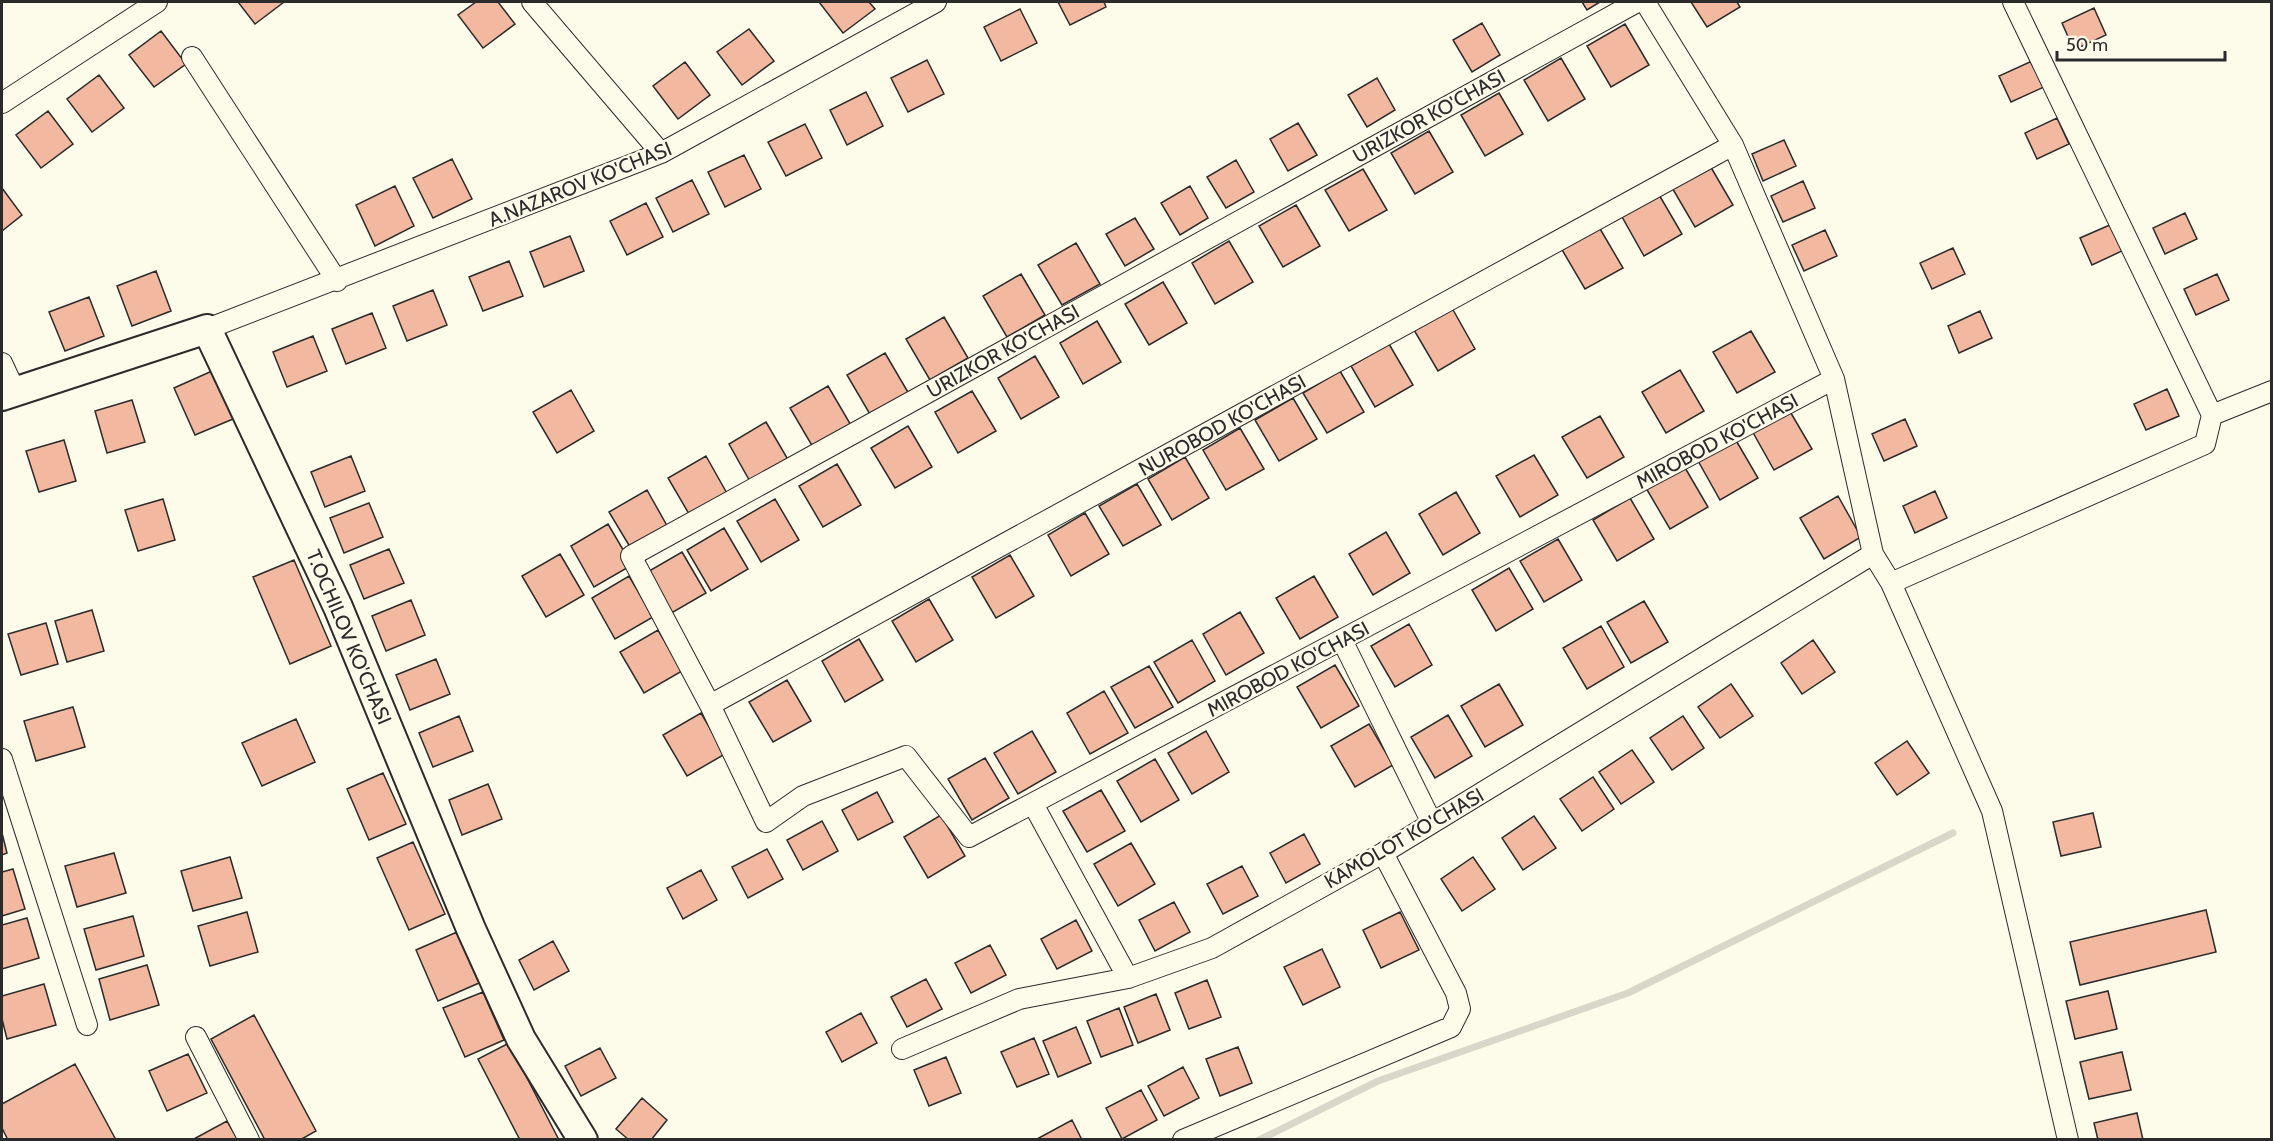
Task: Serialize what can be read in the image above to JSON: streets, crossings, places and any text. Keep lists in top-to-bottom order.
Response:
{
  "streets": {
    "main road": ["T.OCHILOV KO'CHASI"],
    "street": [
      "URIZKOR KO'CHASI",
      "A.NAZAROV KO'CHASI",
      "NUROBOD KO'CHASI",
      "MIROBOD KO'CHASI",
      "KAMOLOT KO'CHASI"
    ]
  },
  "crossings": [
    ["URIZKOR KO'CHASI", "NUROBOD KO'CHASI"],
    ["URIZKOR KO'CHASI", "MIROBOD KO'CHASI"],
    ["A.NAZAROV KO'CHASI", "T.OCHILOV KO'CHASI"]
  ],
  "scale_bar": "50 m"
}
